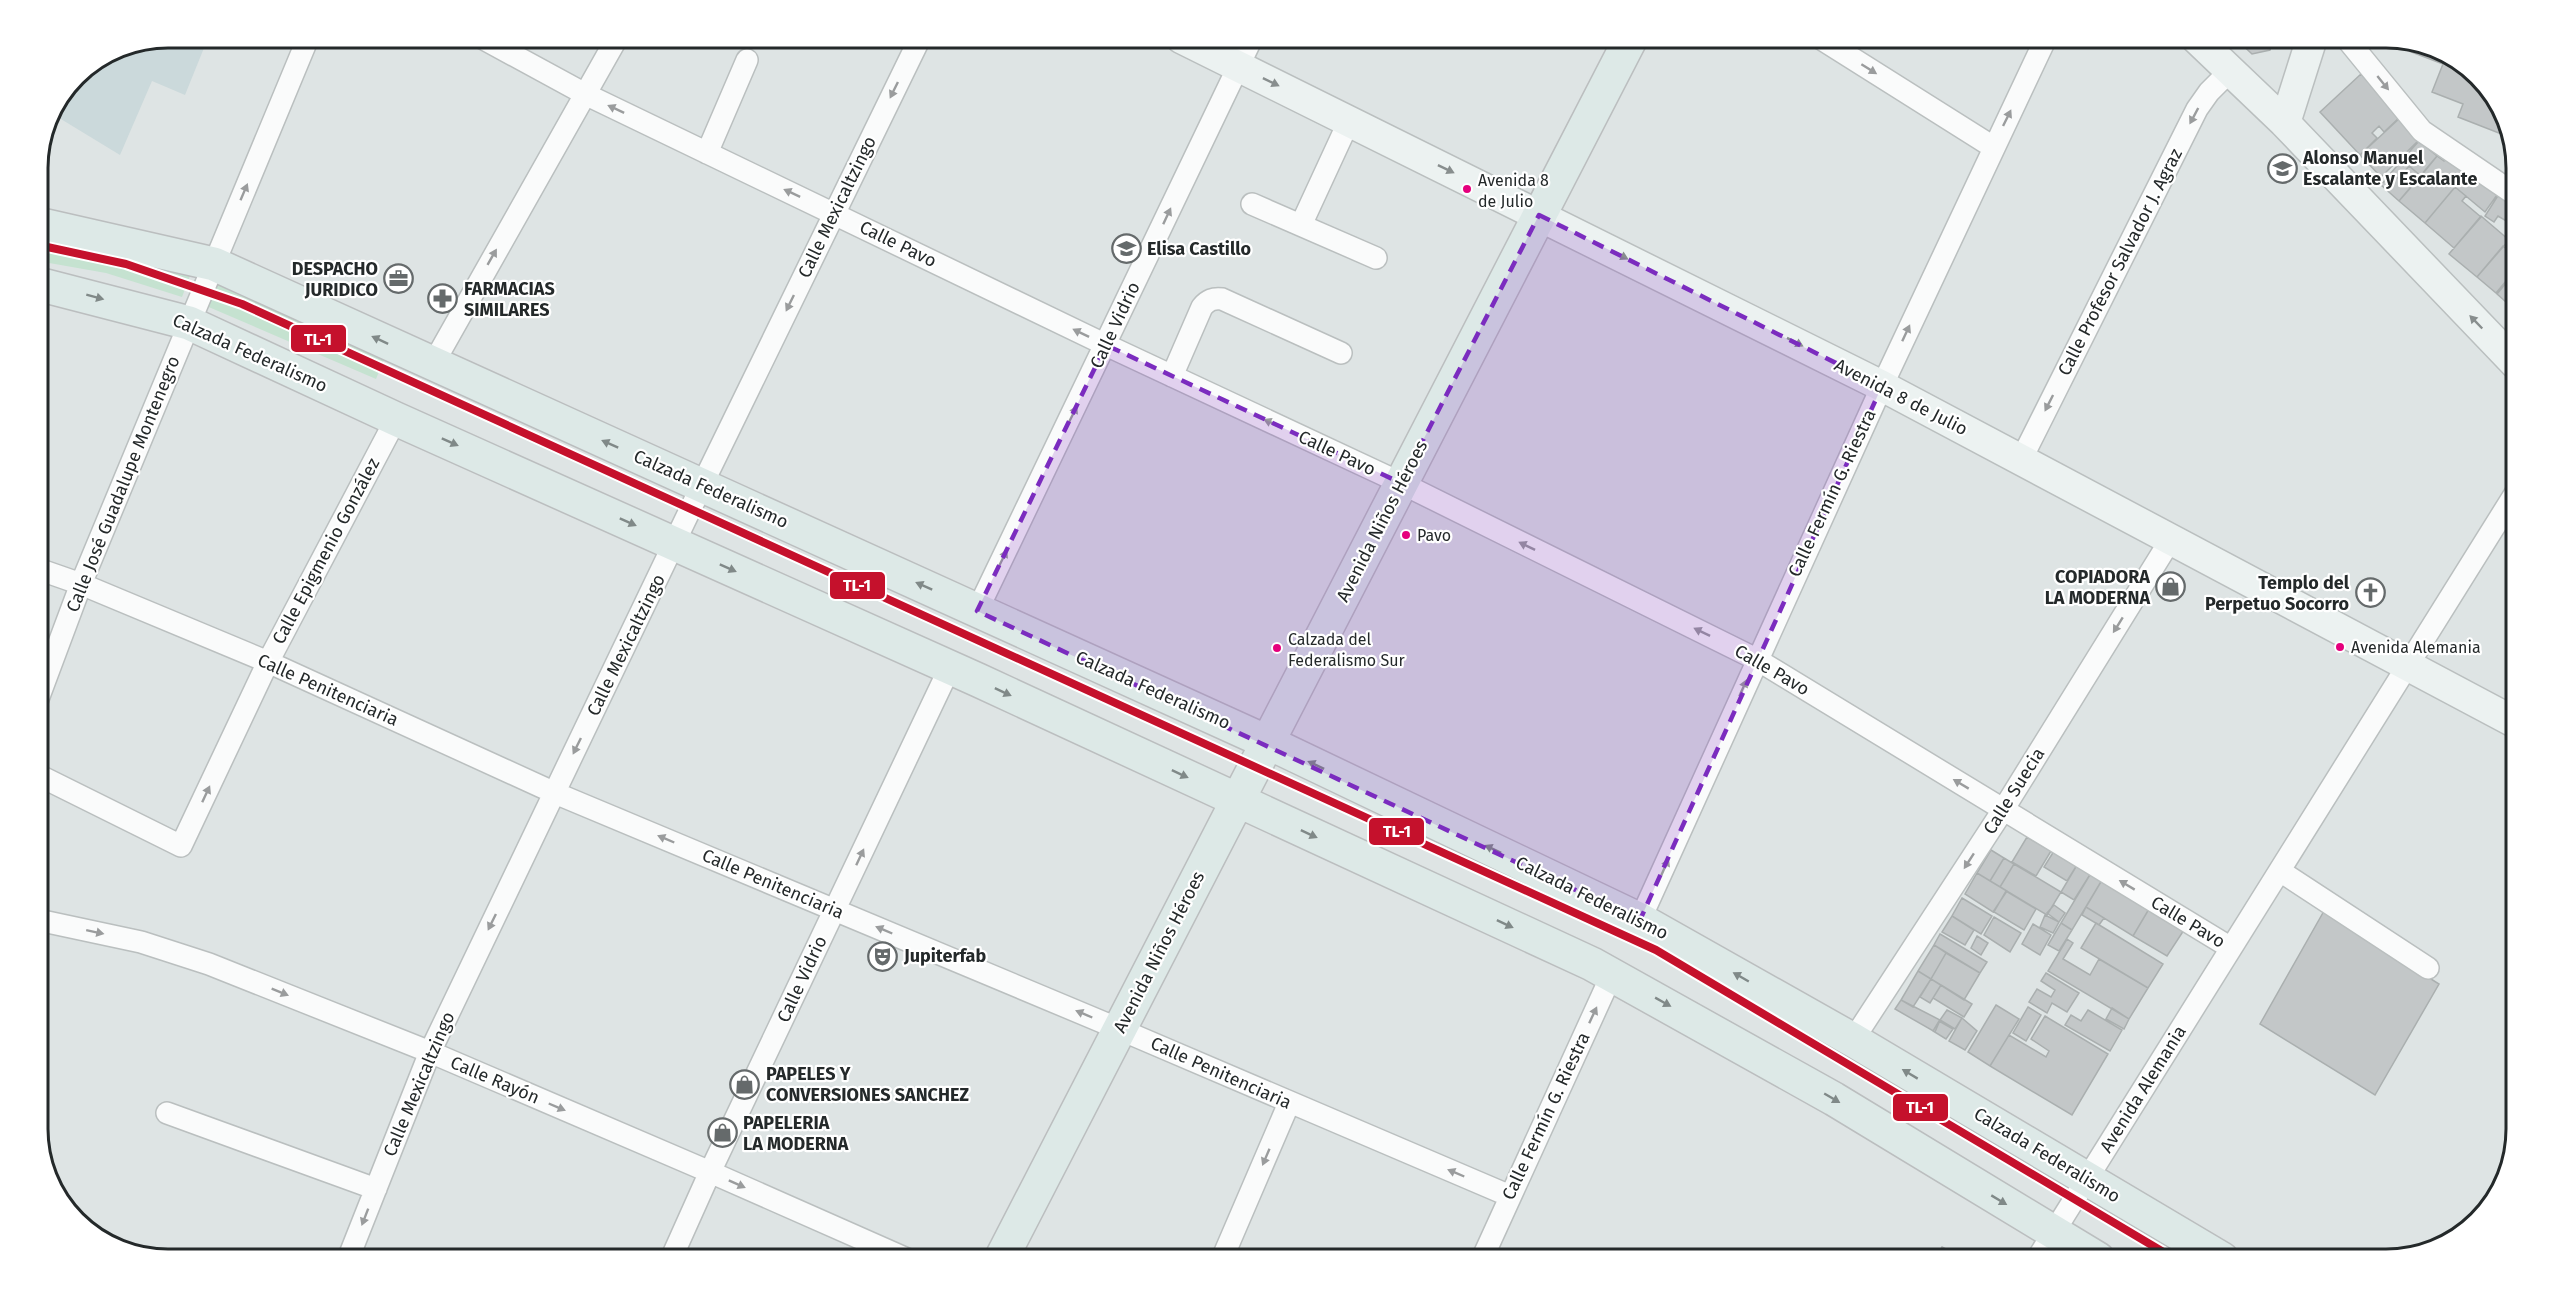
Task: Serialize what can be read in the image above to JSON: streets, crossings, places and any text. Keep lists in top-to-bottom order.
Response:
{
  "streets": {
    "main road": ["Calzada Federalismo", "Avenida Niños Héroes"],
    "street": [
      "Calle Mexicaltzingo",
      "Calle Pavo",
      "Calle Profesor Salvador J. Agraz",
      "Calle Vidrio",
      "Avenida 8 de Julio",
      "Calle José Guadalupe Montenegro",
      "Calle Fermín G. Riestra",
      "Calle Epigmenio González",
      "Calle Penitenciaria",
      "Calle Suecia",
      "Calle Rayón",
      "Avenida Alemania"
    ]
  },
  "crossings": [
    ["Calle Mexicaltzingo", "Calle Pavo"],
    ["Calle Mexicaltzingo", "Calzada Federalismo"],
    ["Calle Mexicaltzingo", "Calle Penitenciaria"],
    ["Calle Mexicaltzingo", "Calle Rayón"],
    ["Calle Pavo", "Calle Vidrio"],
    ["Calle Pavo", "Calle Fermín G. Riestra"],
    ["Calle Pavo", "Avenida Niños Héroes"],
    ["Calle Pavo", "Calle Suecia"],
    ["Calle Pavo", "Avenida Alemania"],
    ["Calle Profesor Salvador J. Agraz", "Avenida 8 de Julio"],
    ["Calle Vidrio", "Calzada Federalismo"],
    ["Calle Vidrio", "Avenida 8 de Julio"],
    ["Calle Vidrio", "Calle Penitenciaria"],
    ["Calle Vidrio", "Calle Rayón"],
    ["Calzada Federalismo", "Calle José Guadalupe Montenegro"],
    ["Calzada Federalismo", "Calle Fermín G. Riestra"],
    ["Calzada Federalismo", "Avenida Niños Héroes"],
    ["Calzada Federalismo", "Calle Epigmenio González"],
    ["Calzada Federalismo", "Calle Suecia"],
    ["Calzada Federalismo", "Avenida Alemania"],
    ["Avenida 8 de Julio", "Calle Fermín G. Riestra"],
    ["Avenida 8 de Julio", "Avenida Niños Héroes"],
    ["Avenida 8 de Julio", "Calle Suecia"],
    ["Avenida 8 de Julio", "Avenida Alemania"],
    ["Calle José Guadalupe Montenegro", "Calle Penitenciaria"],
    ["Calle Fermín G. Riestra", "Calle Penitenciaria"],
    ["Avenida Niños Héroes", "Calle Penitenciaria"],
    ["Calle Epigmenio González", "Calle Penitenciaria"]
  ],
  "one_way": [
    "Calle Mexicaltzingo",
    "Calle Pavo",
    "Calle Profesor Salvador J. Agraz",
    "Calle Vidrio",
    "Avenida 8 de Julio",
    "Calle Fermín G. Riestra",
    "Calle Penitenciaria",
    "Calle Suecia",
    "Calle Rayón"
  ],
  "places": {
    "school or university": ["Alonso Manuel Escalante y Escalante", "Elisa Castillo"],
    "other": [
      "Avenida 8 de Julio",
      "Pavo",
      "Avenida Alemania",
      "Calzada del Federalismo Sur"
    ],
    "office": ["DESPACHO JURIDICO"],
    "pharmacy": ["FARMACIAS SIMILARES"],
    "shop": ["COPIADORA LA MODERNA", "PAPELES Y CONVERSIONES SANCHEZ", "PAPELERIA LA MODERNA"],
    "church": ["Templo del Perpetuo Socorro"],
    "theatre": ["Jupiterfab"]
  },
  "lines": ["transit line TL-1"]
}
